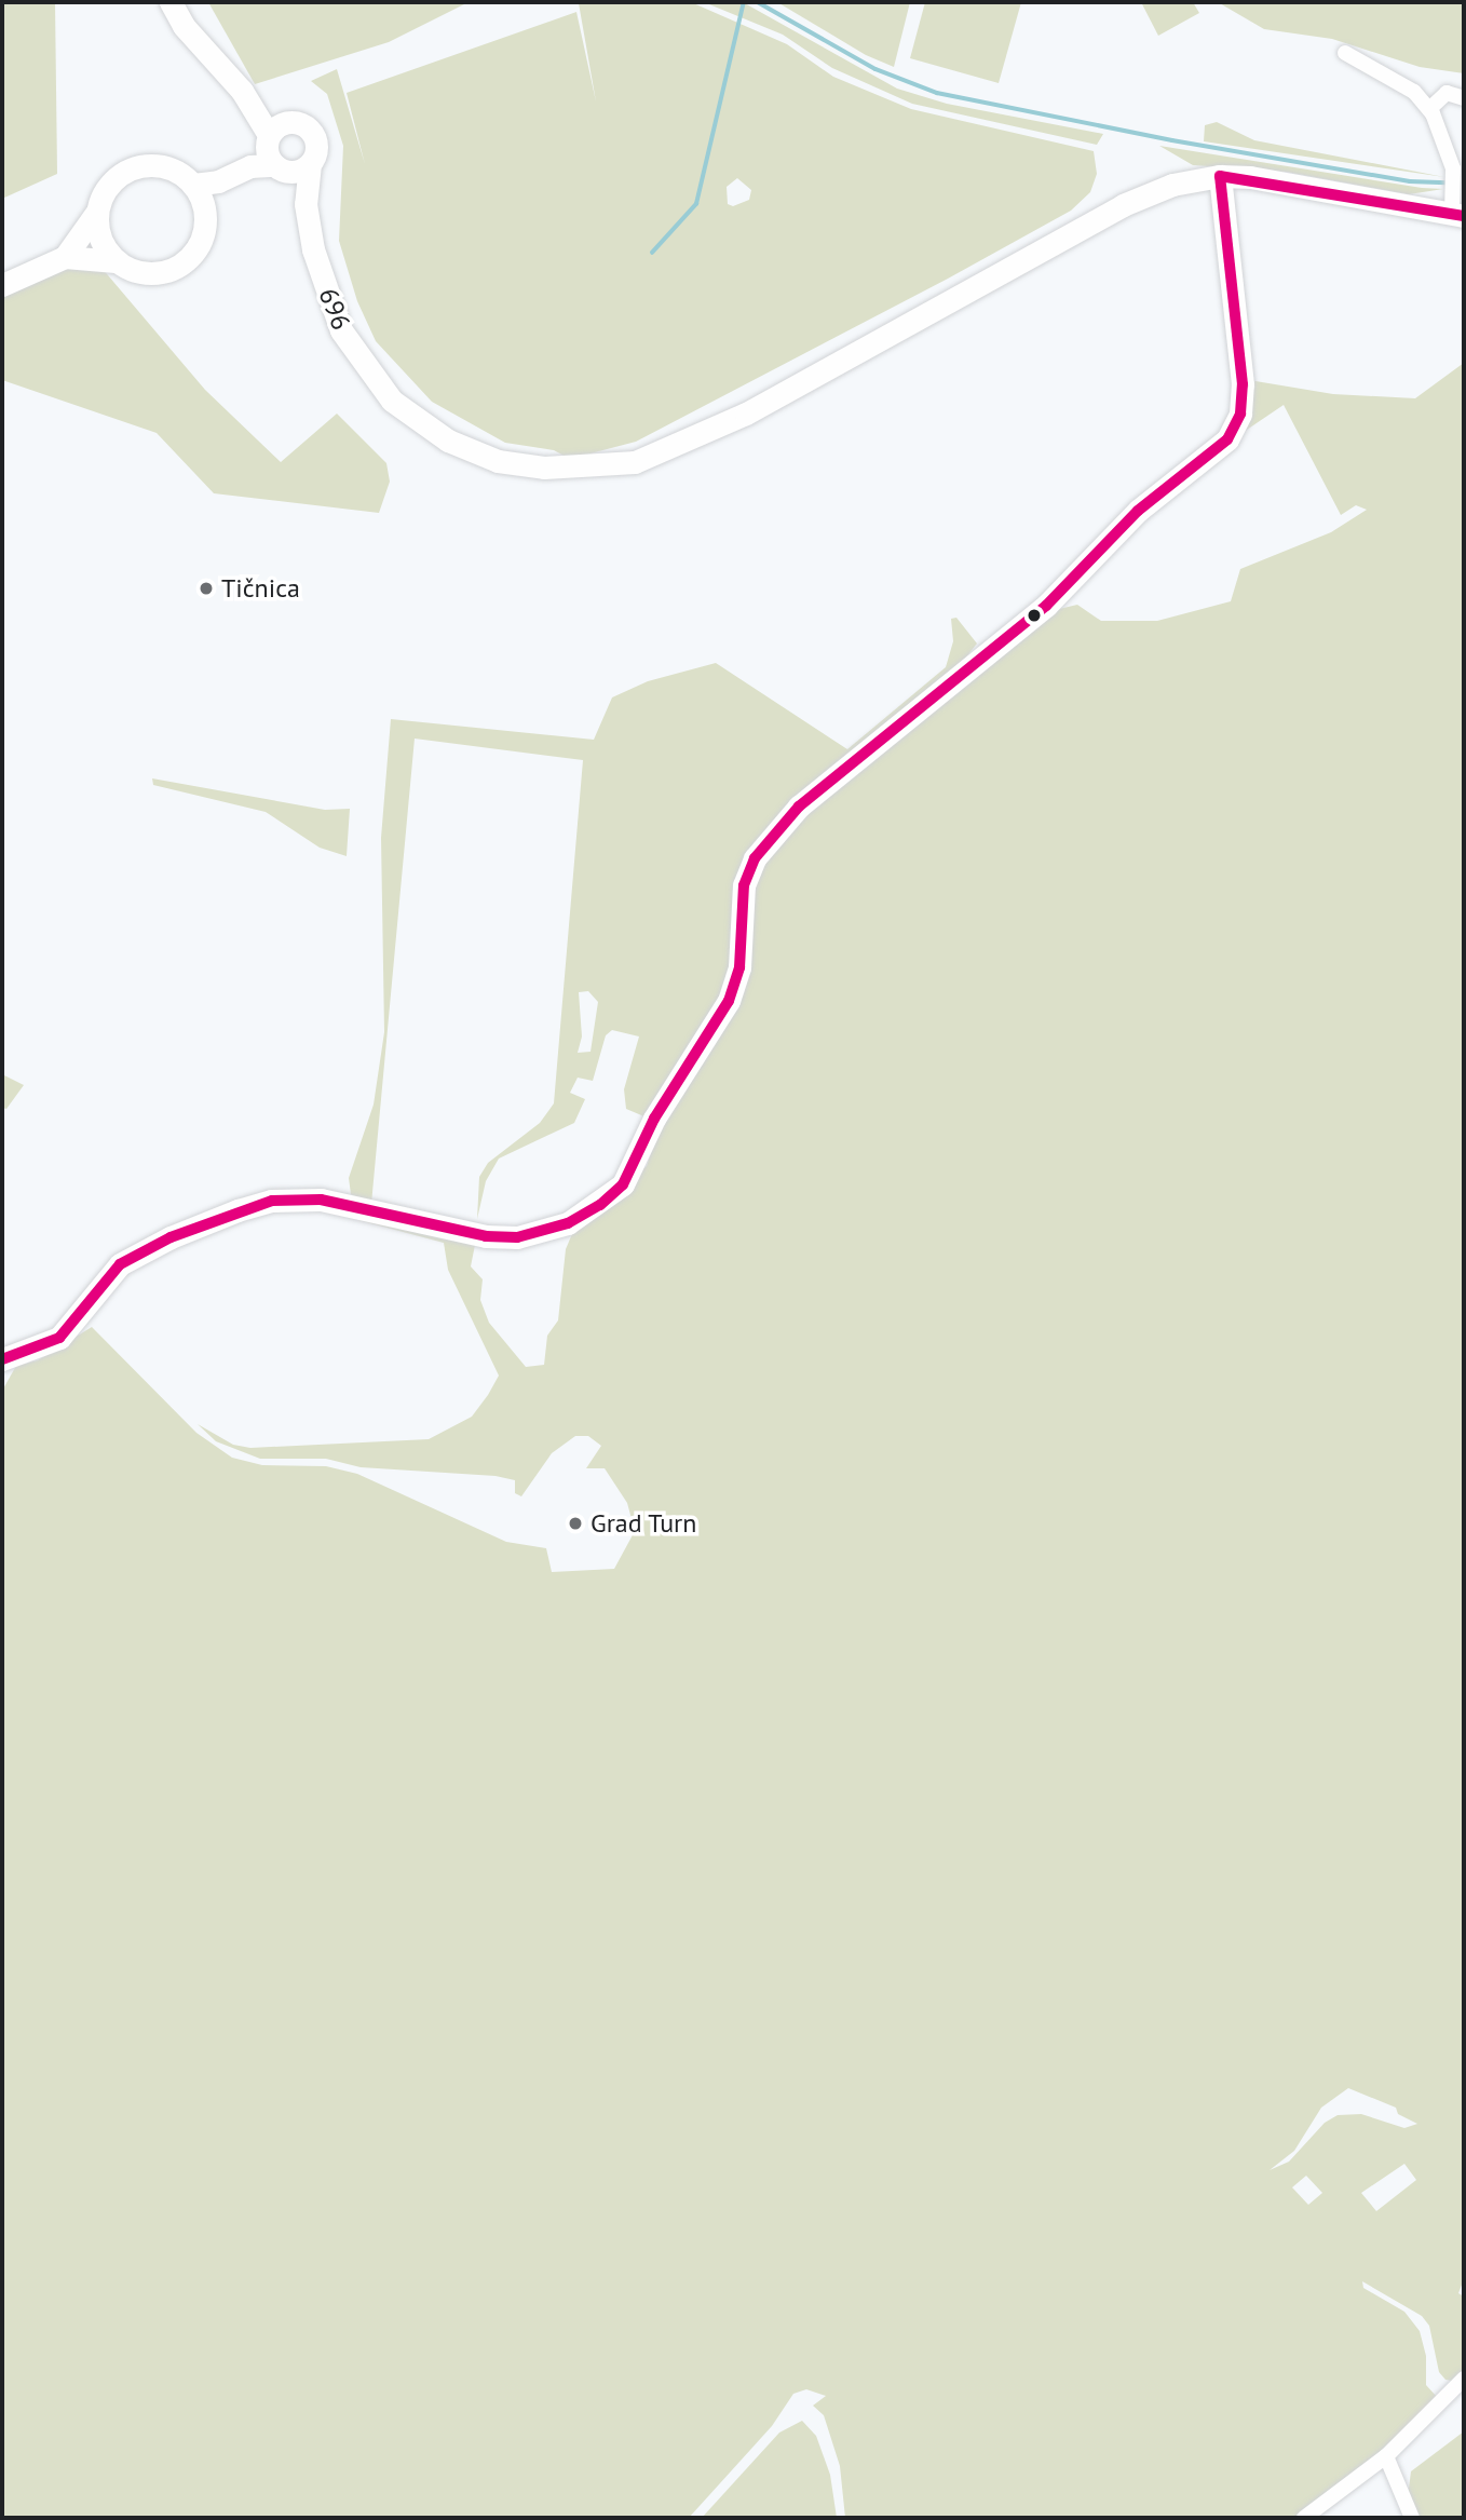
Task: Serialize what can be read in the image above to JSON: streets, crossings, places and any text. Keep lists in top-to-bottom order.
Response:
{
  "streets": {
    "main road": ["696"]
  },
  "places": ["Tičnica", "Grad Turn"]
}
